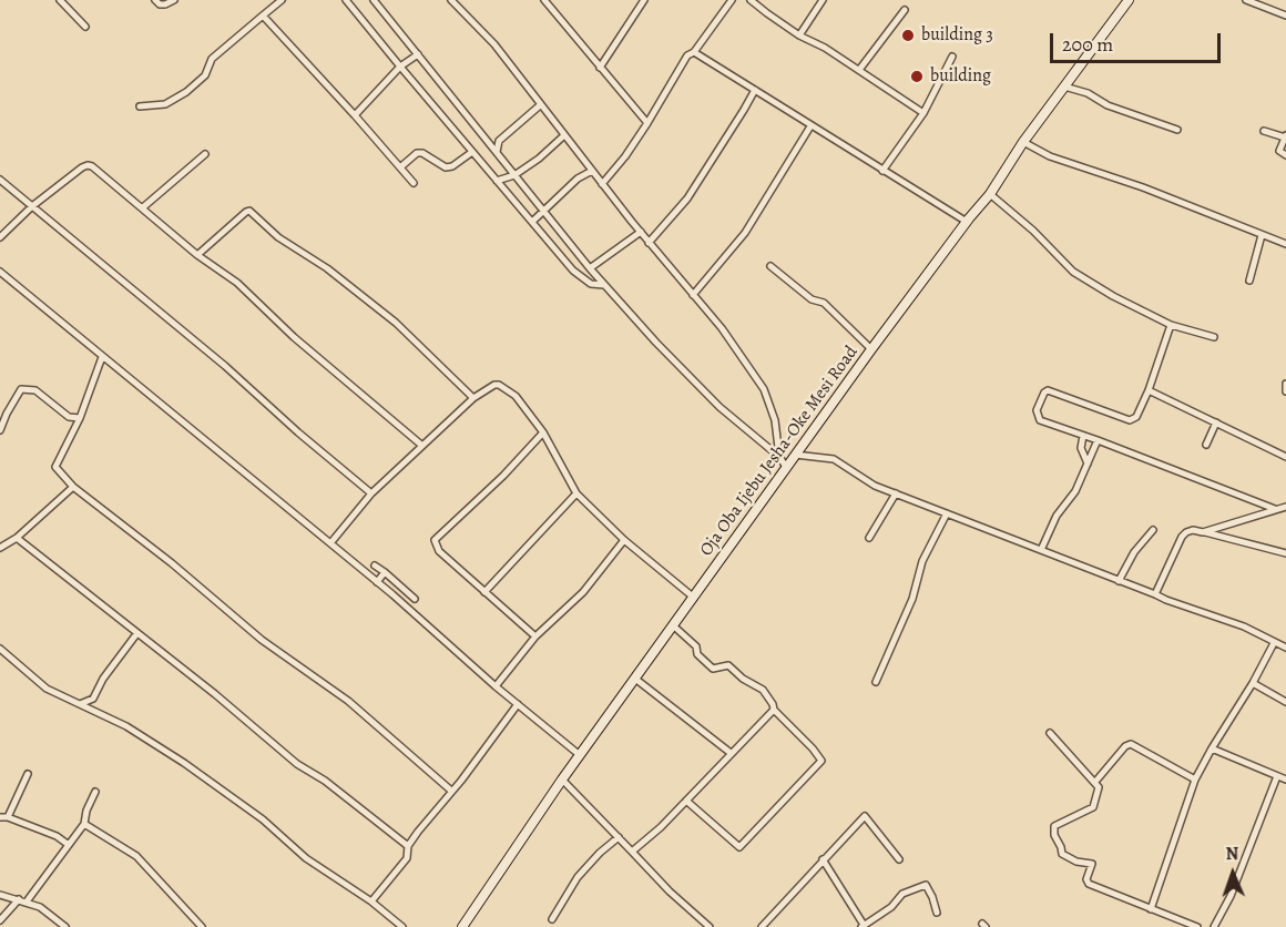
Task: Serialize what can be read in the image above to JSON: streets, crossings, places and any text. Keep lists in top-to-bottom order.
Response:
{
  "streets": {
    "main road": ["Oja Oba Ijebu Jesha-Oke Mesi Road"]
  },
  "places": ["building 3", "building"],
  "scale_bar": "200 m",
  "north": "top"
}
